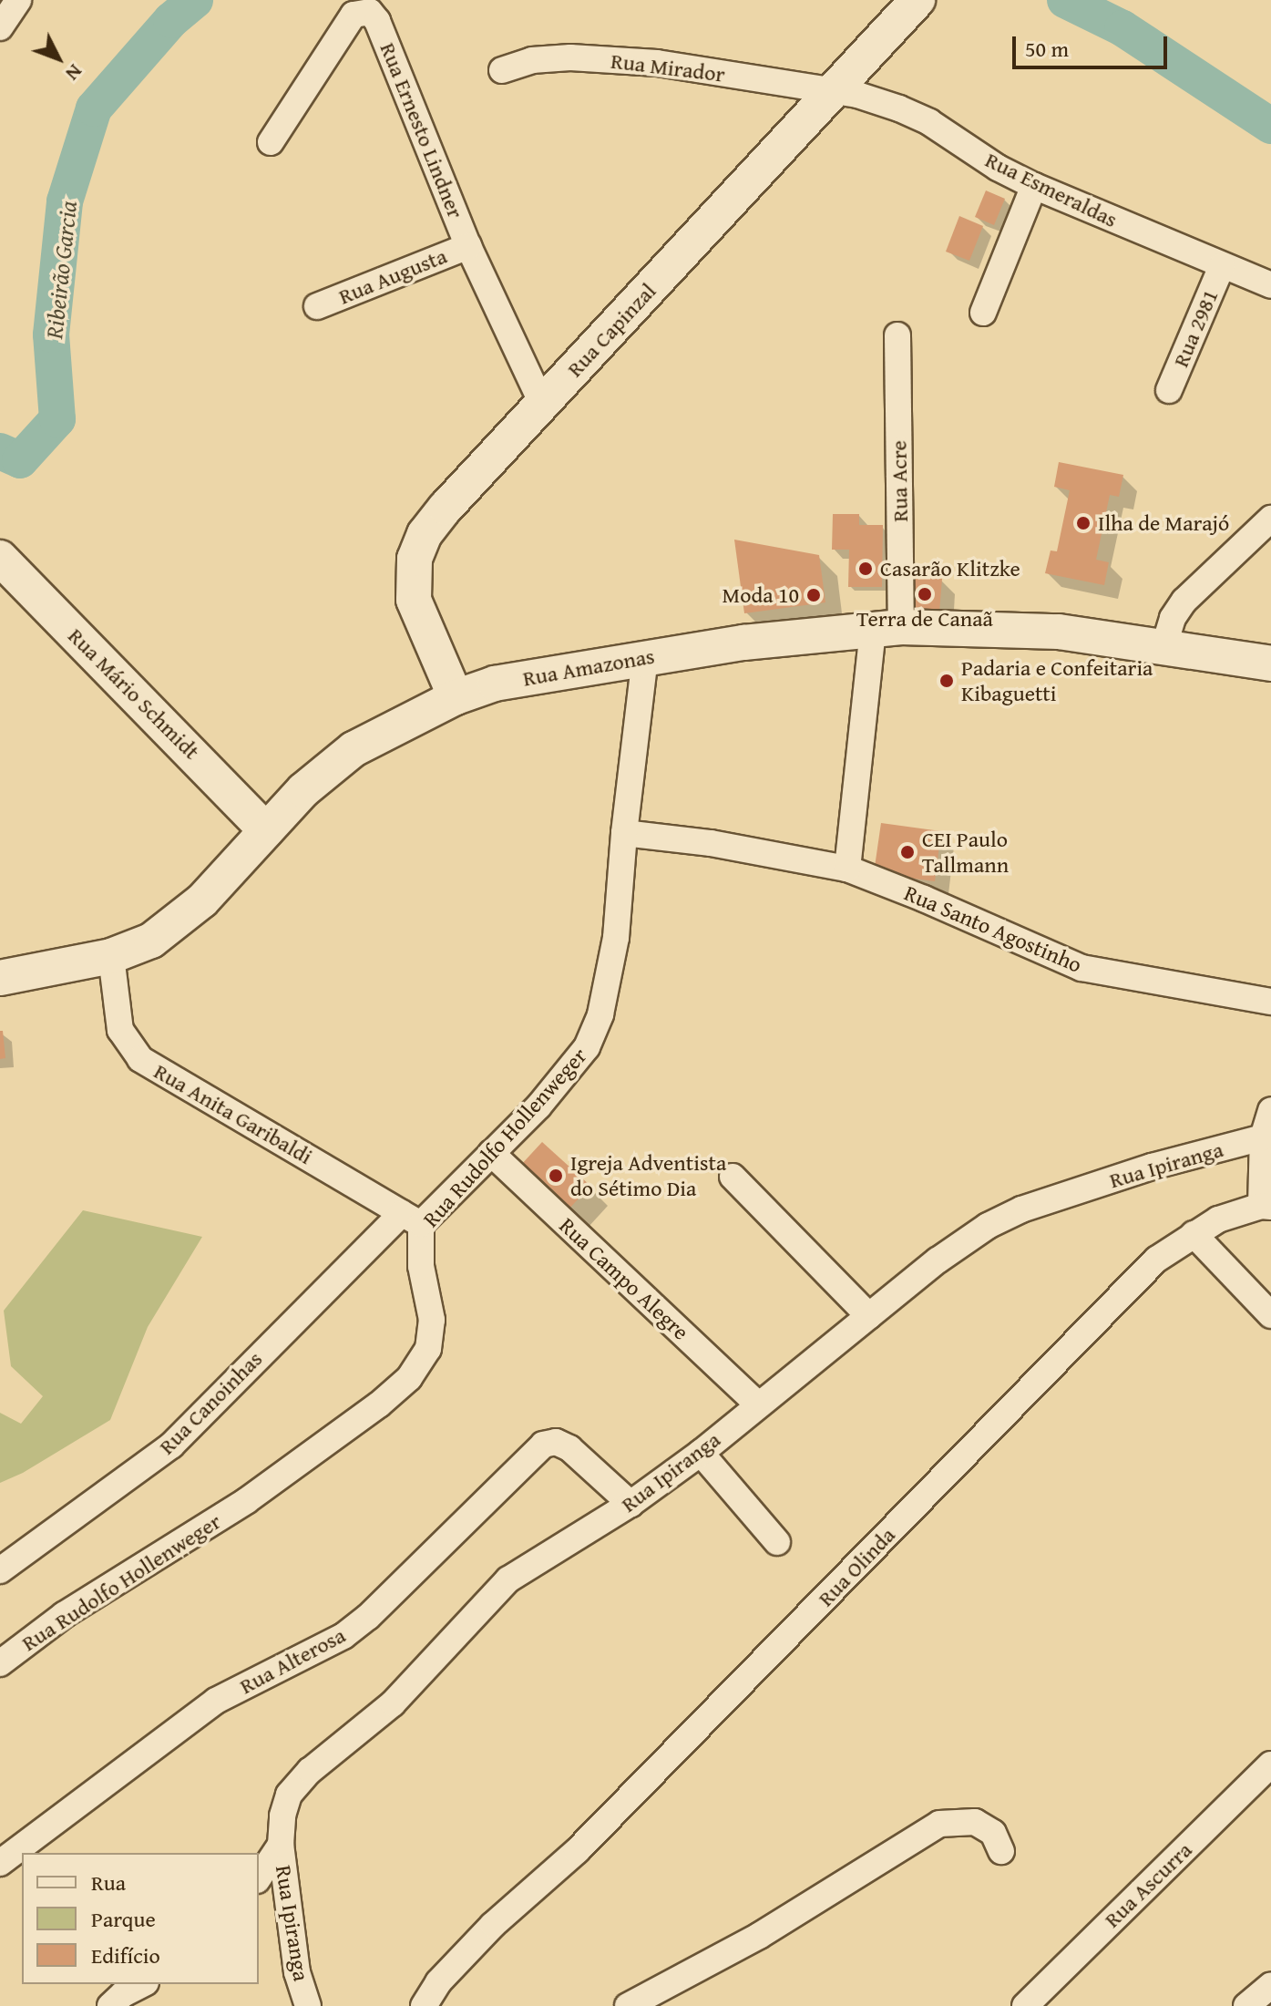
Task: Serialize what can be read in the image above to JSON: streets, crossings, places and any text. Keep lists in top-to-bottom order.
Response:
{
  "streets": {
    "main road": ["Rua Capinzal", "Rua Amazonas", "Rua Mário Schmidt"],
    "street": [
      "Rua Mirador",
      "Rua Ernesto Lindner",
      "Rua Esmeraldas",
      "Rua Augusta",
      "Rua 2981",
      "Rua Acre",
      "Rua Santo Agostinho",
      "Rua Anita Garibaldi",
      "Rua Rudolfo Hollenweger",
      "Rua Ipiranga",
      "Rua Campo Alegre",
      "Rua Canoinhas",
      "Rua Olinda",
      "Rua Alterosa",
      "Rua Ascurra"
    ]
  },
  "crossings": [
    ["Rua Mirador", "Rua Esmeraldas"],
    ["Rua Mirador", "Rua Capinzal"],
    ["Rua Ernesto Lindner", "Rua Augusta"],
    ["Rua Ernesto Lindner", "Rua Capinzal"],
    ["Rua Esmeraldas", "Rua 2981"],
    ["Rua Esmeraldas", "Rua Capinzal"],
    ["Rua Capinzal", "Rua Amazonas"],
    ["Rua Acre", "Rua Amazonas"],
    ["Rua Acre", "Rua Santo Agostinho"],
    ["Rua Amazonas", "Rua Mário Schmidt"],
    ["Rua Amazonas", "Rua Anita Garibaldi"],
    ["Rua Amazonas", "Rua Rudolfo Hollenweger"],
    ["Rua Santo Agostinho", "Rua Rudolfo Hollenweger"],
    ["Rua Anita Garibaldi", "Rua Rudolfo Hollenweger"],
    ["Rua Anita Garibaldi", "Rua Canoinhas"],
    ["Rua Rudolfo Hollenweger", "Rua Campo Alegre"],
    ["Rua Rudolfo Hollenweger", "Rua Canoinhas"],
    ["Rua Ipiranga", "Rua Campo Alegre"],
    ["Rua Ipiranga", "Rua Olinda"],
    ["Rua Ipiranga", "Rua Alterosa"]
  ],
  "water": ["Ribeirão Garcia"],
  "places": [
    "Ilha de Marajó",
    "Casarão Klitzke",
    "Terra de Canaã",
    "Moda 10",
    "Padaria e Confeitaria Kibaguetti",
    "CEI Paulo Tallmann",
    "Igreja Adventista do Sétimo Dia"
  ],
  "legend": ["Rua", "Parque", "Edifício"],
  "scale_bar": "50 m",
  "north": "bottom right"
}
